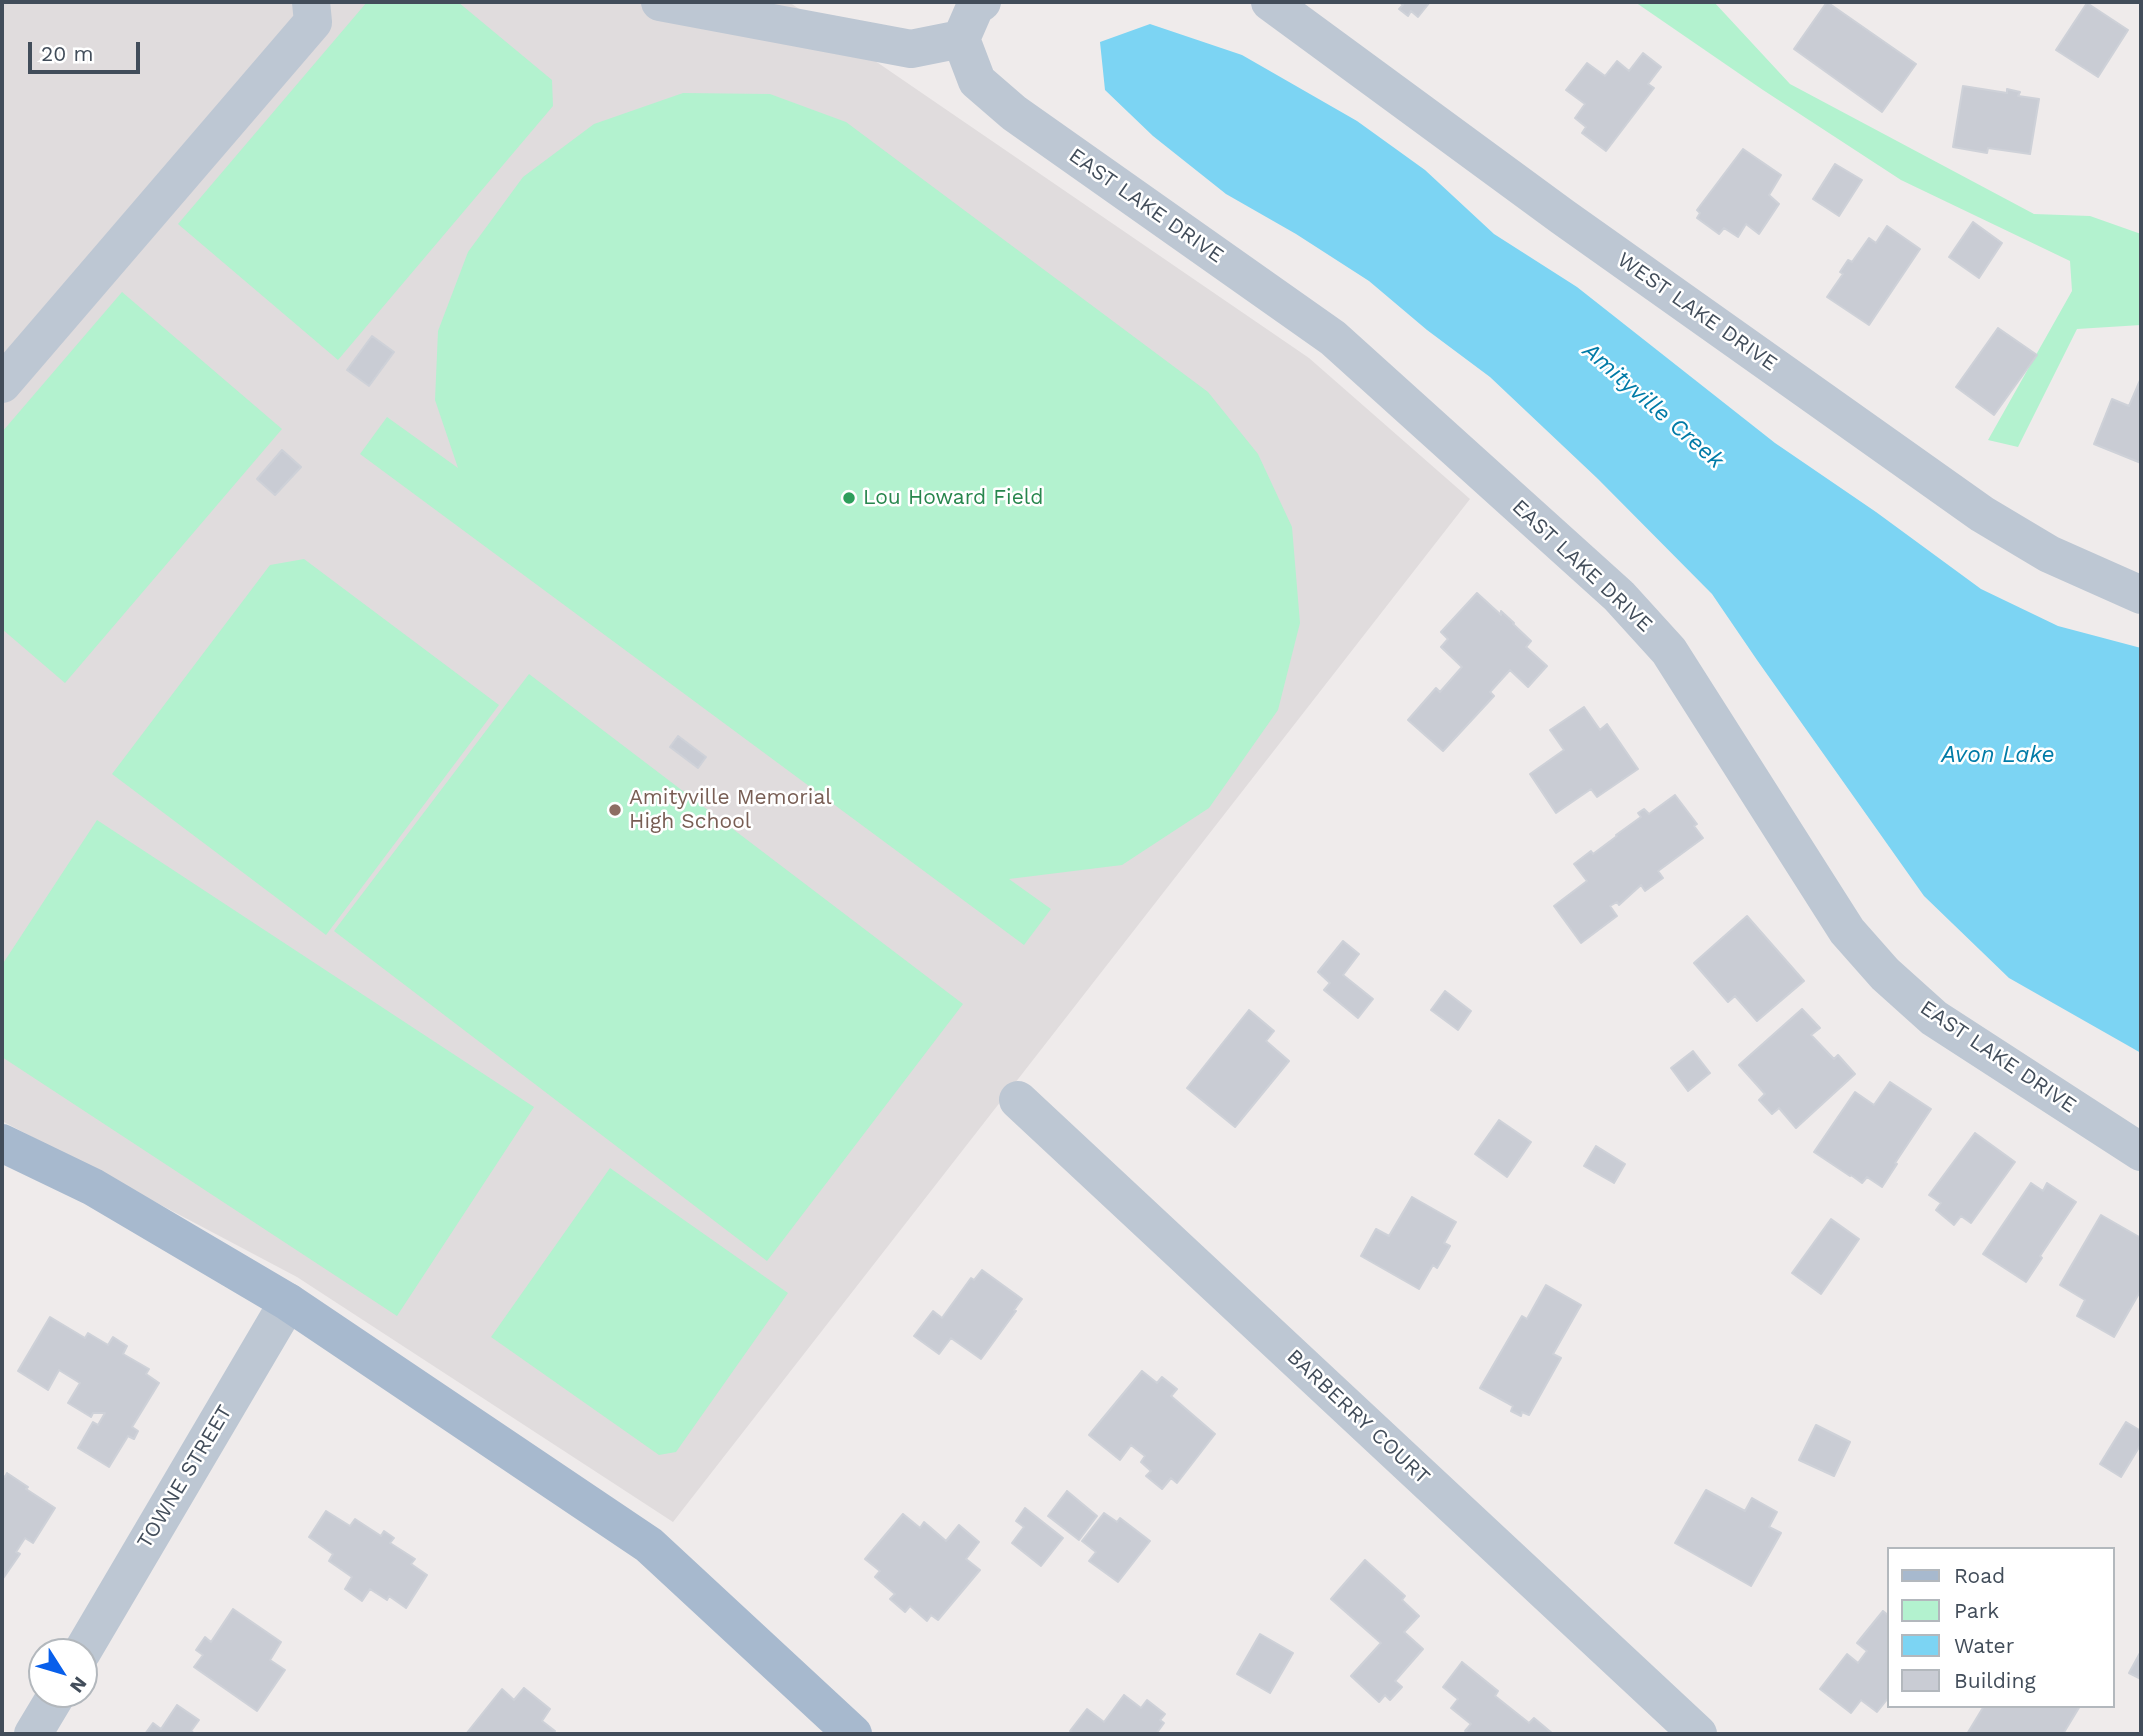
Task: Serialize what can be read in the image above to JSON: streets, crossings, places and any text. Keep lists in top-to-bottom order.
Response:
{
  "streets": {
    "street": [
      "EAST LAKE DRIVE",
      "WEST LAKE DRIVE",
      "BARBERRY COURT",
      "TOWNE STREET"
    ]
  },
  "water": ["Amityville Creek", "Avon Lake"],
  "places": ["Lou Howard Field", "Amityville Memorial High School"],
  "legend": [
    "Road",
    "Park",
    "Water",
    "Building"
  ],
  "scale_bar": "20 m",
  "north": "bottom right"
}
